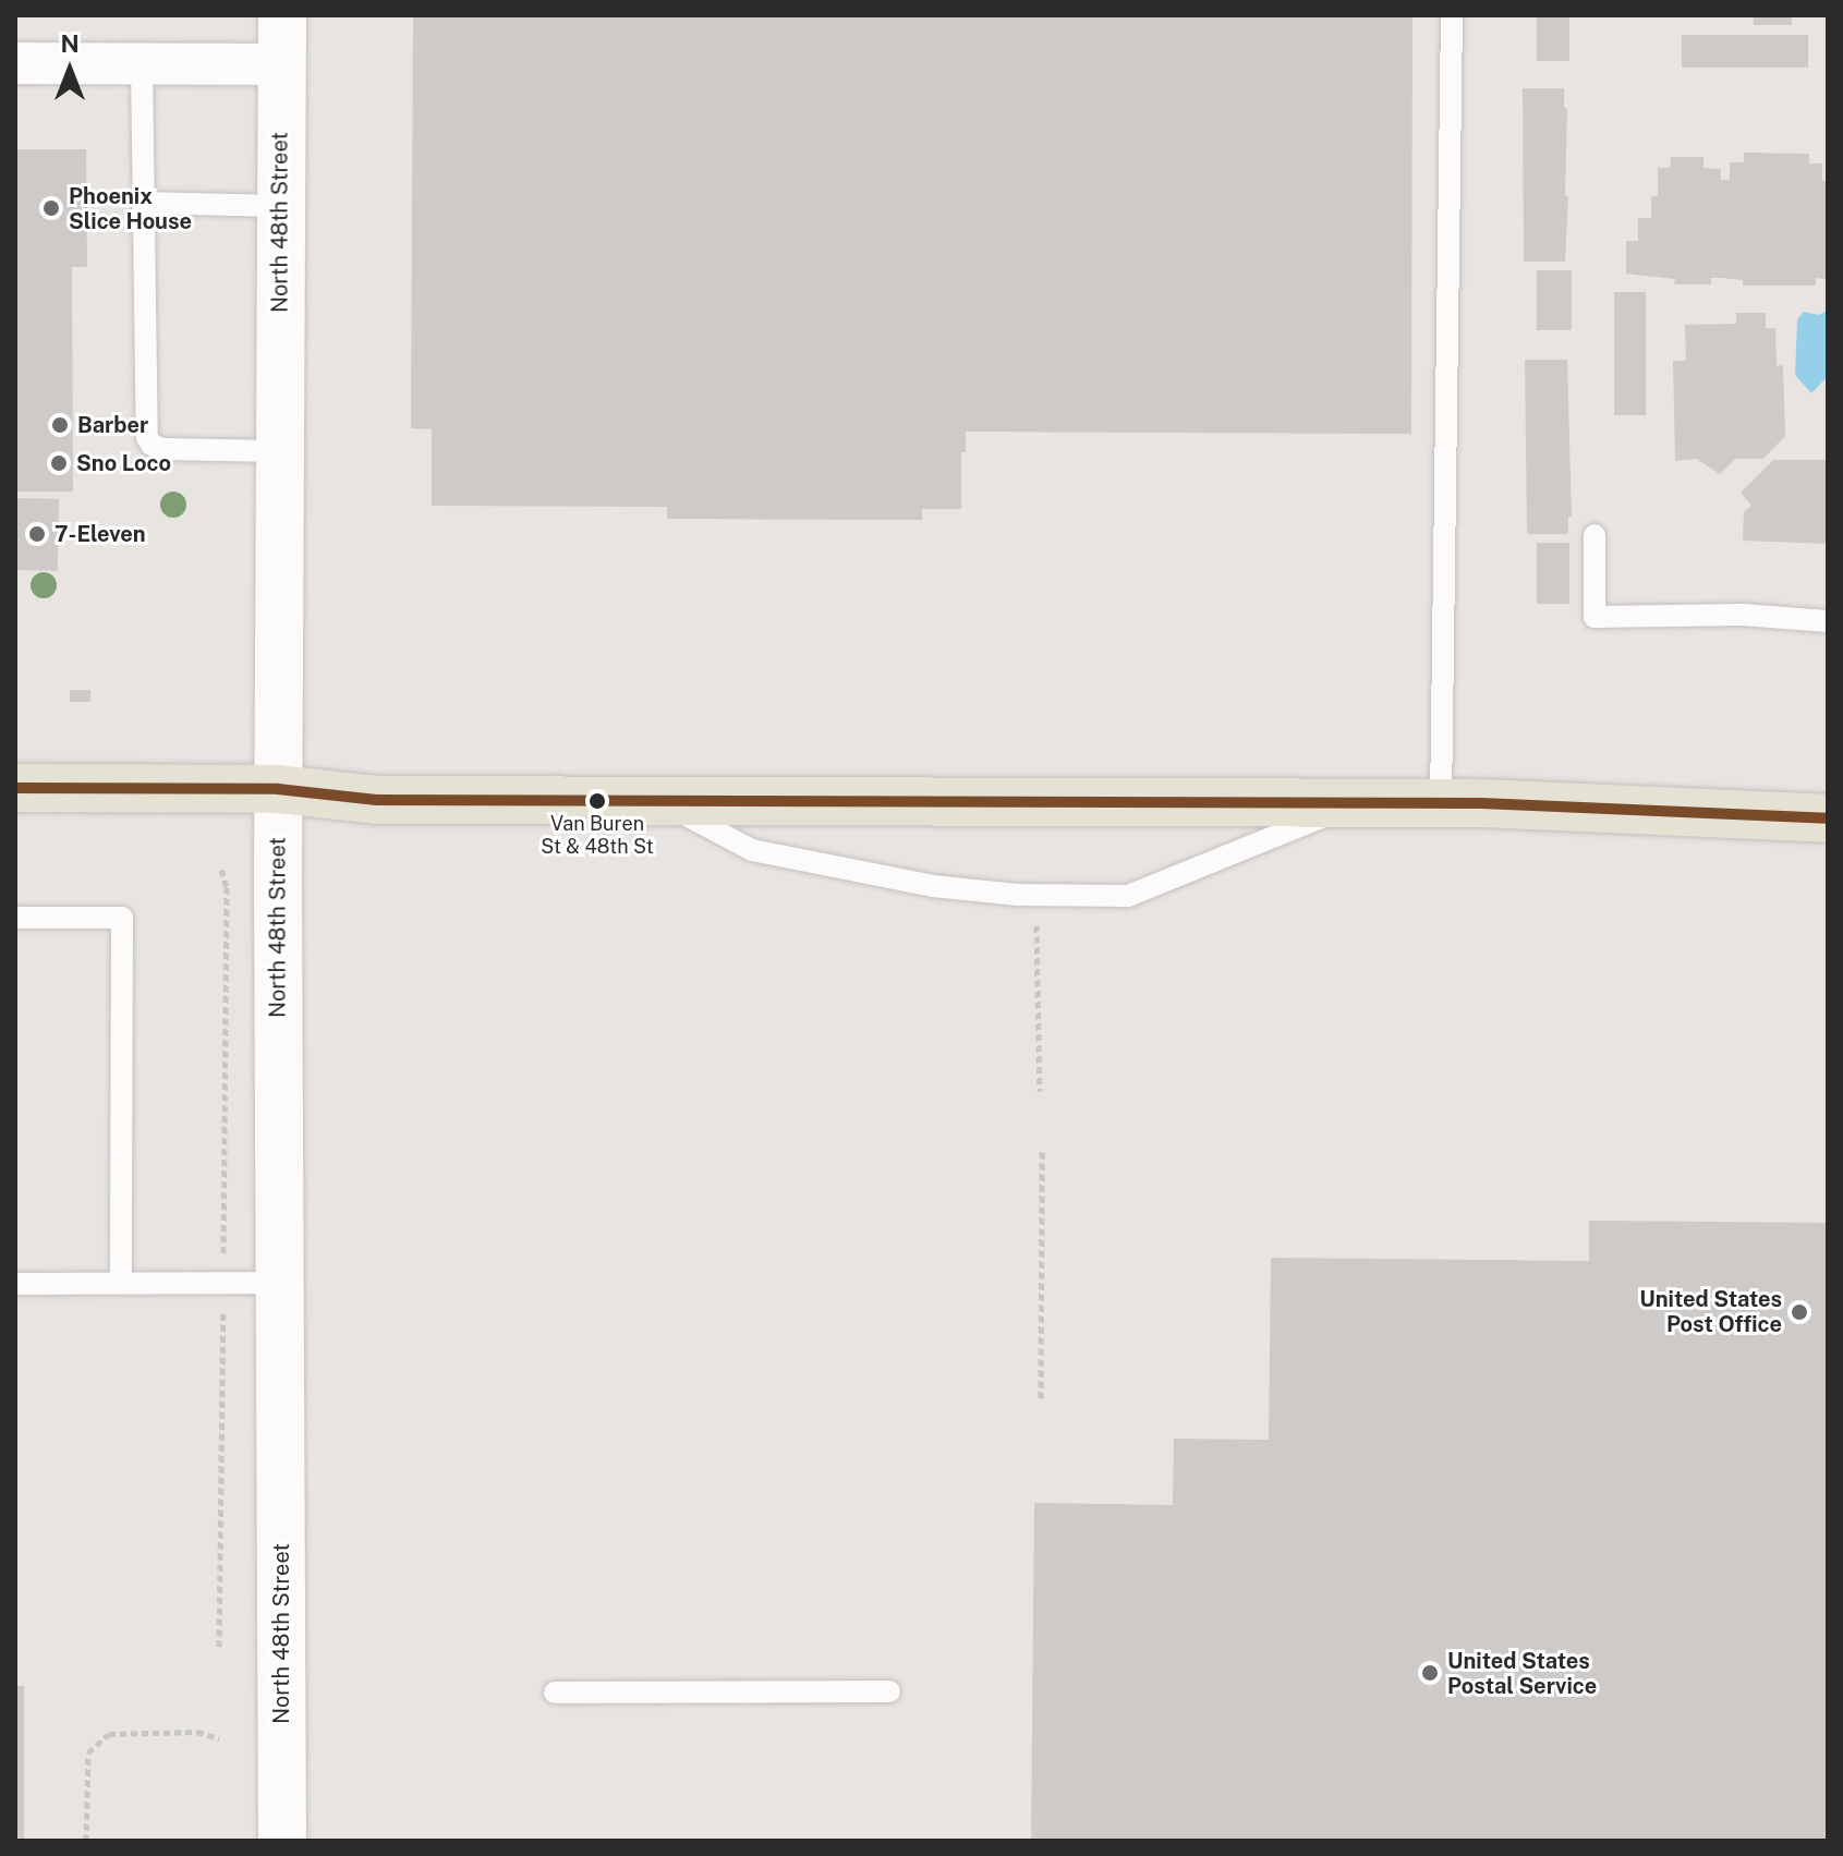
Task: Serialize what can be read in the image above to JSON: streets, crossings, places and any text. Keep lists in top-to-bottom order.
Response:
{
  "streets": {
    "street": ["North 48th Street"]
  },
  "places": [
    "Phoenix Slice House",
    "Barber",
    "Sno Loco",
    "7-Eleven",
    "Van Buren St & 48th St",
    "United States Post Office",
    "United States Postal Service"
  ],
  "north": "top"
}
